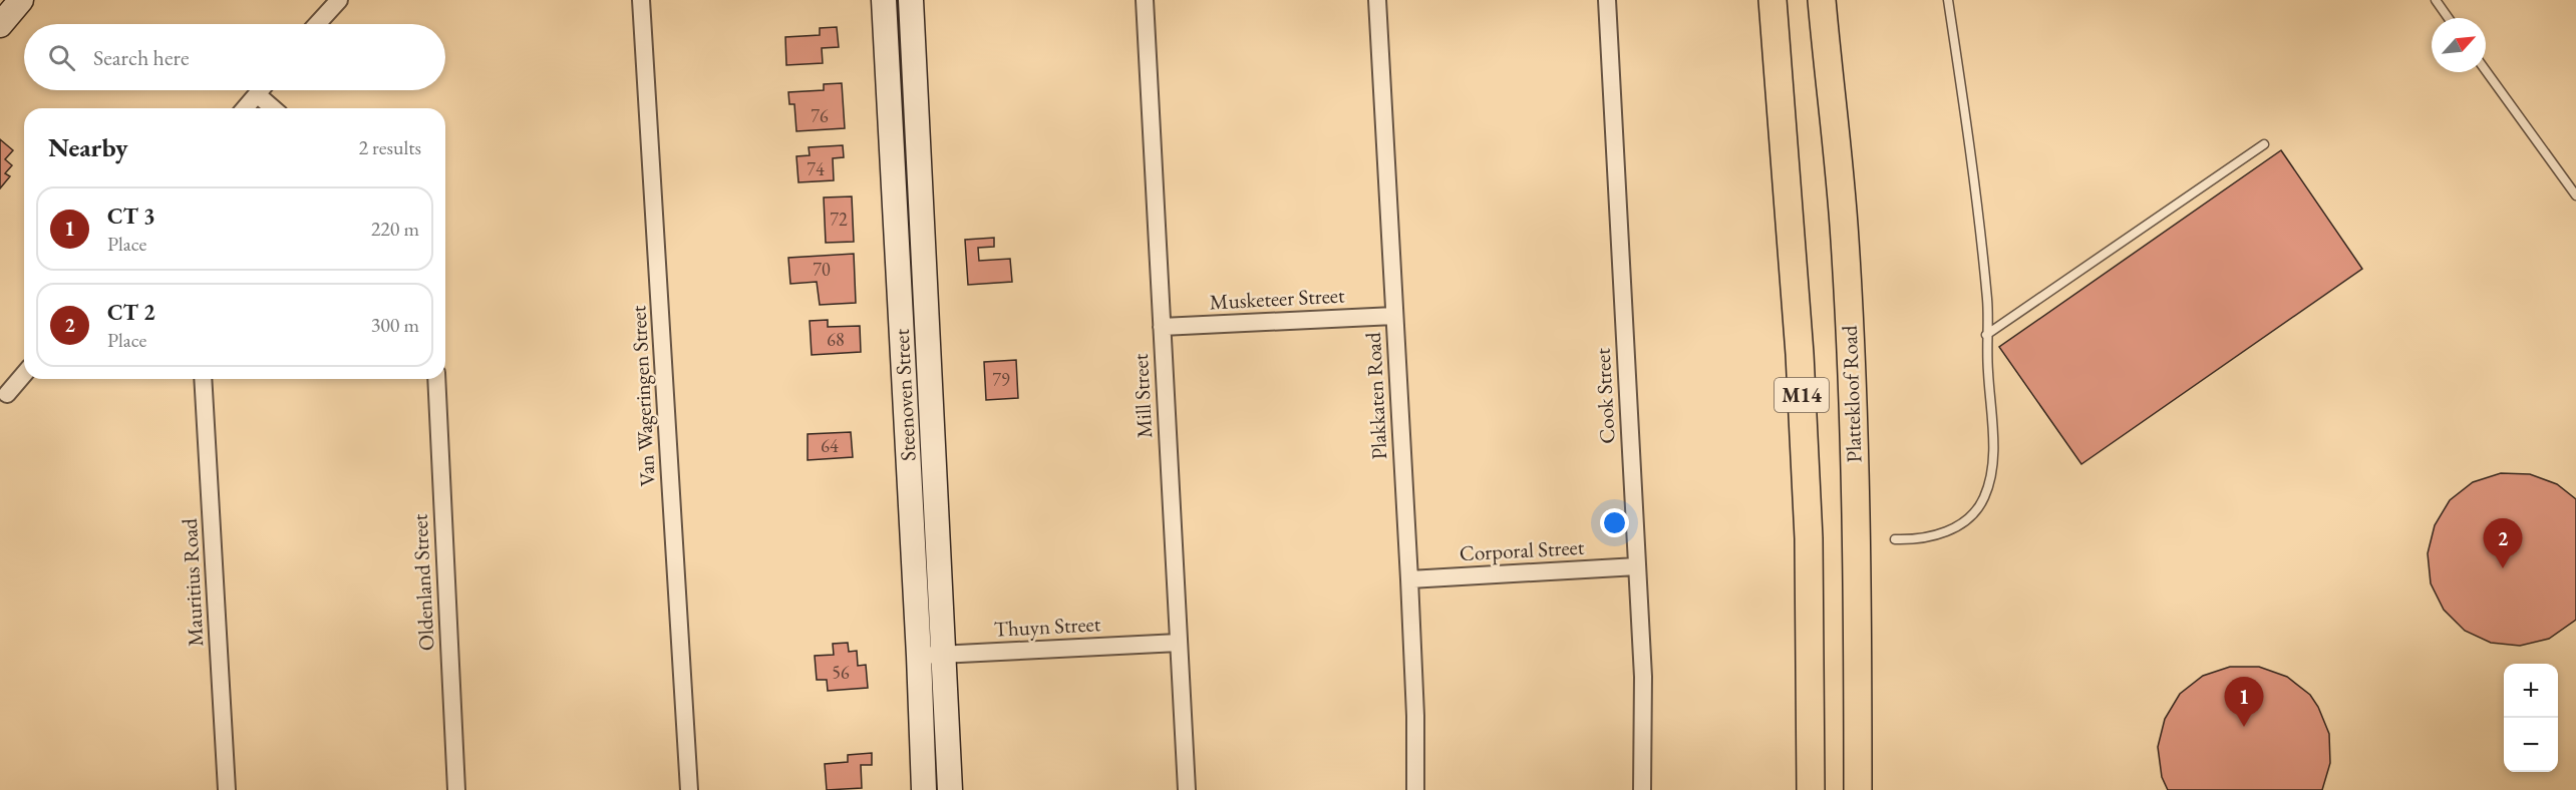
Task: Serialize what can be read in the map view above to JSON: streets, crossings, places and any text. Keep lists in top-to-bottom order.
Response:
{
  "streets": {
    "main road": ["Plattekloof Road", "M14"],
    "street": [
      "Musketeer Street",
      "Steenoven Street",
      "Van Wageringen Street",
      "Mill Street",
      "Plakkaten Road",
      "Cook Street",
      "Corporal Street",
      "Mauritius Road",
      "Oldenland Street",
      "Thuyn Street"
    ]
  },
  "crossings": [
    ["Musketeer Street", "Mill Street"],
    ["Musketeer Street", "Plakkaten Road"],
    ["Steenoven Street", "Thuyn Street"],
    ["Mill Street", "Thuyn Street"],
    ["Plakkaten Road", "Corporal Street"],
    ["Cook Street", "Corporal Street"]
  ],
  "house_numbers": [
    "76",
    "74",
    "72",
    "70",
    "68",
    "79",
    "64",
    "56"
  ],
  "north": "top right",
  "page": {
    "search": "Search here",
    "heading": ["Nearby", "2 results"],
    "list": [
      {
        "mark": "1",
        "name": "CT 3",
        "note": "Place",
        "value": "220 m"
      },
      {
        "mark": "2",
        "name": "CT 2",
        "note": "Place",
        "value": "300 m"
      }
    ],
    "pins": ["2", "1"],
    "map_buttons": ["+", "−"]
  }
}
